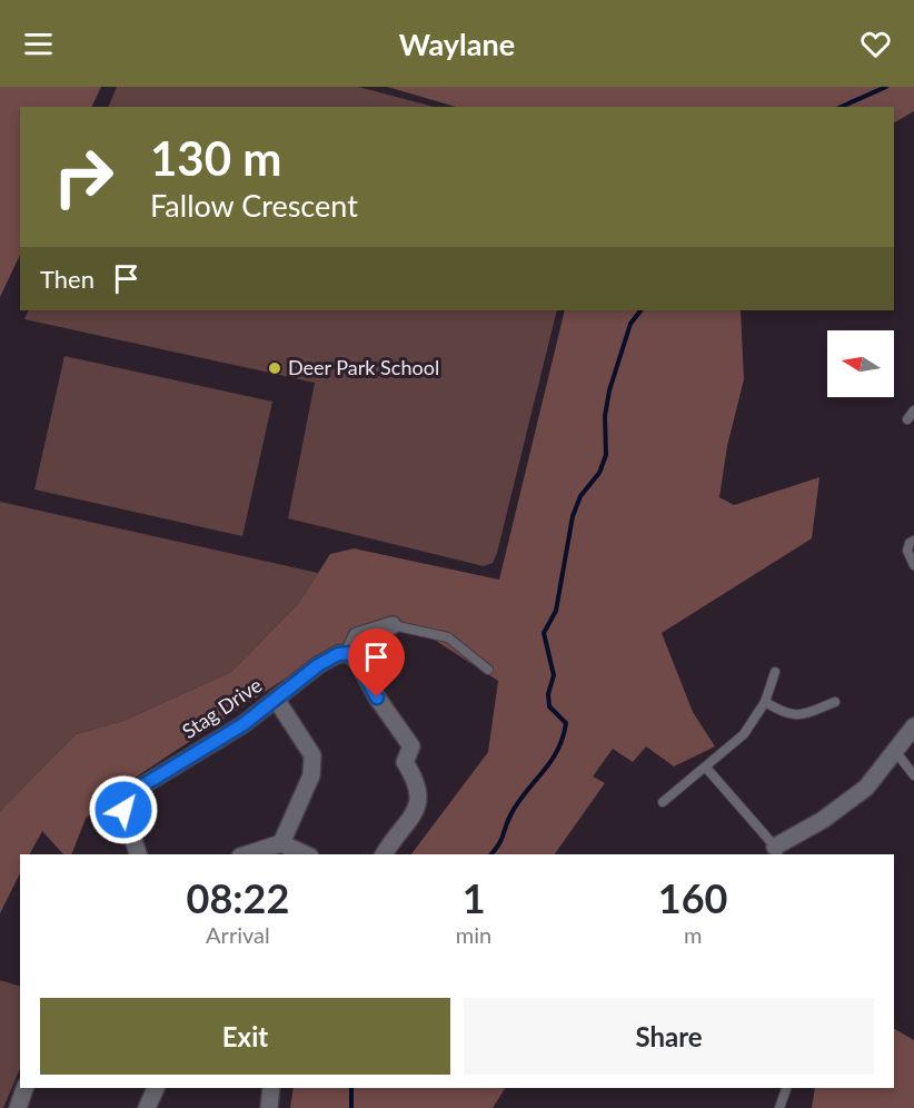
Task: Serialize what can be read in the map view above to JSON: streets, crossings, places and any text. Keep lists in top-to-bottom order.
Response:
{
  "streets": {
    "street": ["Stag Drive"]
  },
  "places": ["Deer Park School"],
  "north": "left",
  "page": {
    "header": "Waylane",
    "turn": ["130 m", "Fallow Crescent"],
    "then": "Then",
    "eta": [
      "08:22",
      "Arrival",
      "1",
      "min",
      "160",
      "m"
    ],
    "buttons": ["Exit", "Share"]
  }
}
